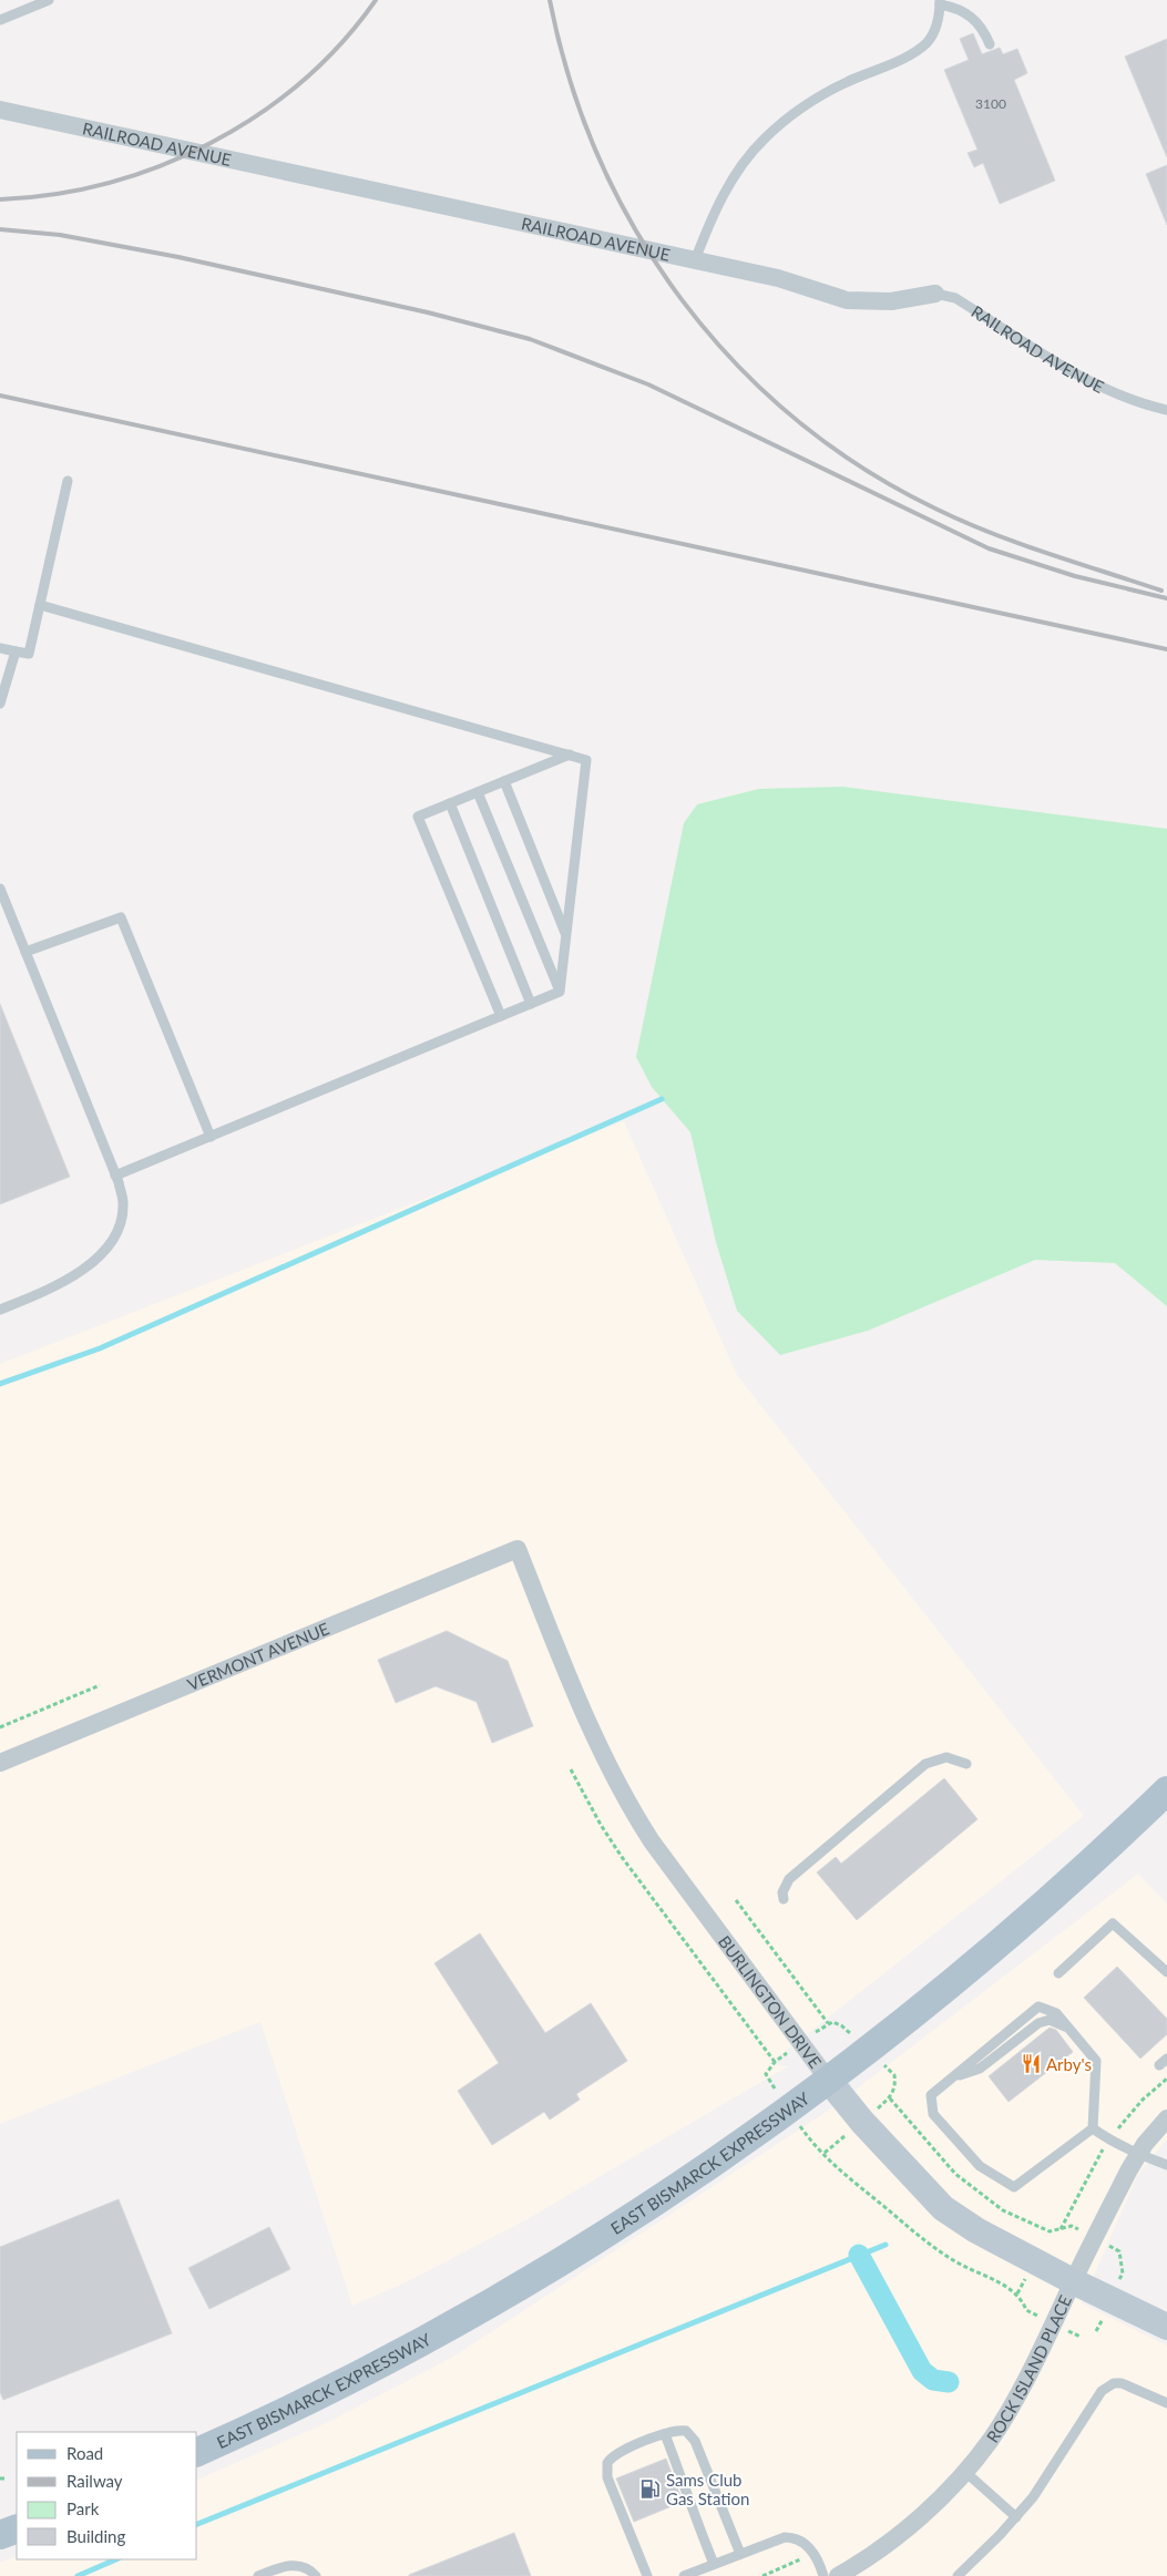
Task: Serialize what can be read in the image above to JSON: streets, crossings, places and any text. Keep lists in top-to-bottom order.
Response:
{
  "streets": {
    "main road": ["EAST BISMARCK EXPRESSWAY"],
    "street": [
      "RAILROAD AVENUE",
      "VERMONT AVENUE",
      "BURLINGTON DRIVE",
      "ROCK ISLAND PLACE"
    ]
  },
  "crossings": [
    ["VERMONT AVENUE", "BURLINGTON DRIVE"],
    ["BURLINGTON DRIVE", "EAST BISMARCK EXPRESSWAY"],
    ["BURLINGTON DRIVE", "ROCK ISLAND PLACE"]
  ],
  "places": {
    "restaurant": ["Arby's"],
    "fuel station": ["Sams Club Gas Station"]
  },
  "house_numbers": ["3100"],
  "legend": [
    "Road",
    "Railway",
    "Park",
    "Building"
  ]
}
